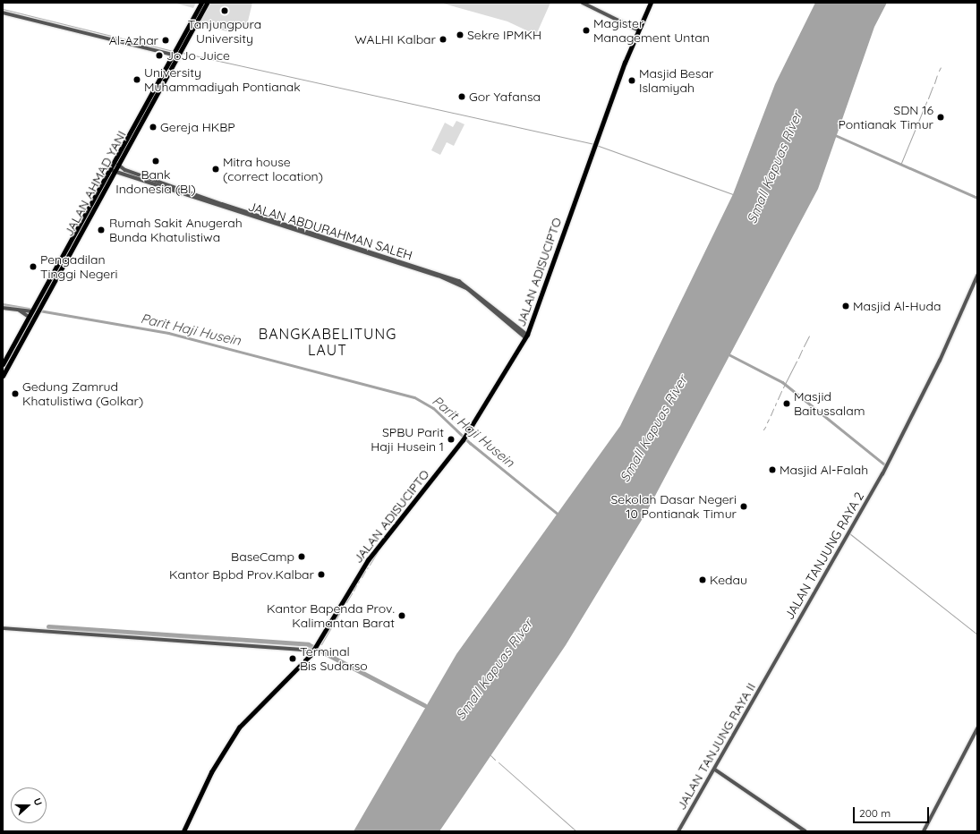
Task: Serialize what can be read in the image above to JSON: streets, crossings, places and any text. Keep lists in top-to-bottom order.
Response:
{
  "streets": {
    "highway": ["JALAN AHMAD YANI"],
    "main road": ["JALAN ADISUCIPTO"],
    "street": ["JALAN ABDURAHMAN SALEH", "JALAN TANJUNG RAYA 2", "JALAN TANJUNG RAYA II"]
  },
  "crossings": [
    ["JALAN AHMAD YANI", "JALAN ABDURAHMAN SALEH"],
    ["JALAN ABDURAHMAN SALEH", "JALAN ADISUCIPTO"],
    ["JALAN TANJUNG RAYA 2", "JALAN TANJUNG RAYA II"]
  ],
  "districts": ["BANGKABELITUNG LAUT"],
  "water": ["Small Kapuas River", "Parit Haji Husein"],
  "places": [
    "Tanjungpura University",
    "Magister Management Untan",
    "Sekre IPMKH",
    "WALHI Kalbar",
    "Al-Azhar",
    "JoJo Juice",
    "University Muhammadiyah Pontianak",
    "Masjid Besar Islamiyah",
    "Gor Yafansa",
    "SDN 16 Pontianak Timur",
    "Gereja HKBP",
    "Bank Indonesia (BI)",
    "Mitra house (correct location)",
    "Rumah Sakit Anugerah Bunda Khatulistiwa",
    "Pengadilan Tinggi Negeri",
    "Masjid Al-Huda",
    "Gedung Zamrud Khatulistiwa (Golkar)",
    "Masjid Baitussalam",
    "SPBU Parit Haji Husein 1",
    "Masjid Al-Falah",
    "Sekolah Dasar Negeri 10 Pontianak Timur",
    "BaseCamp",
    "Kantor Bpbd Prov.Kalbar",
    "Kedau",
    "Kantor Bapenda Prov. Kalimantan Barat",
    "Terminal Bis Sudarso"
  ],
  "scale_bar": "200 m",
  "north": "right"
}
